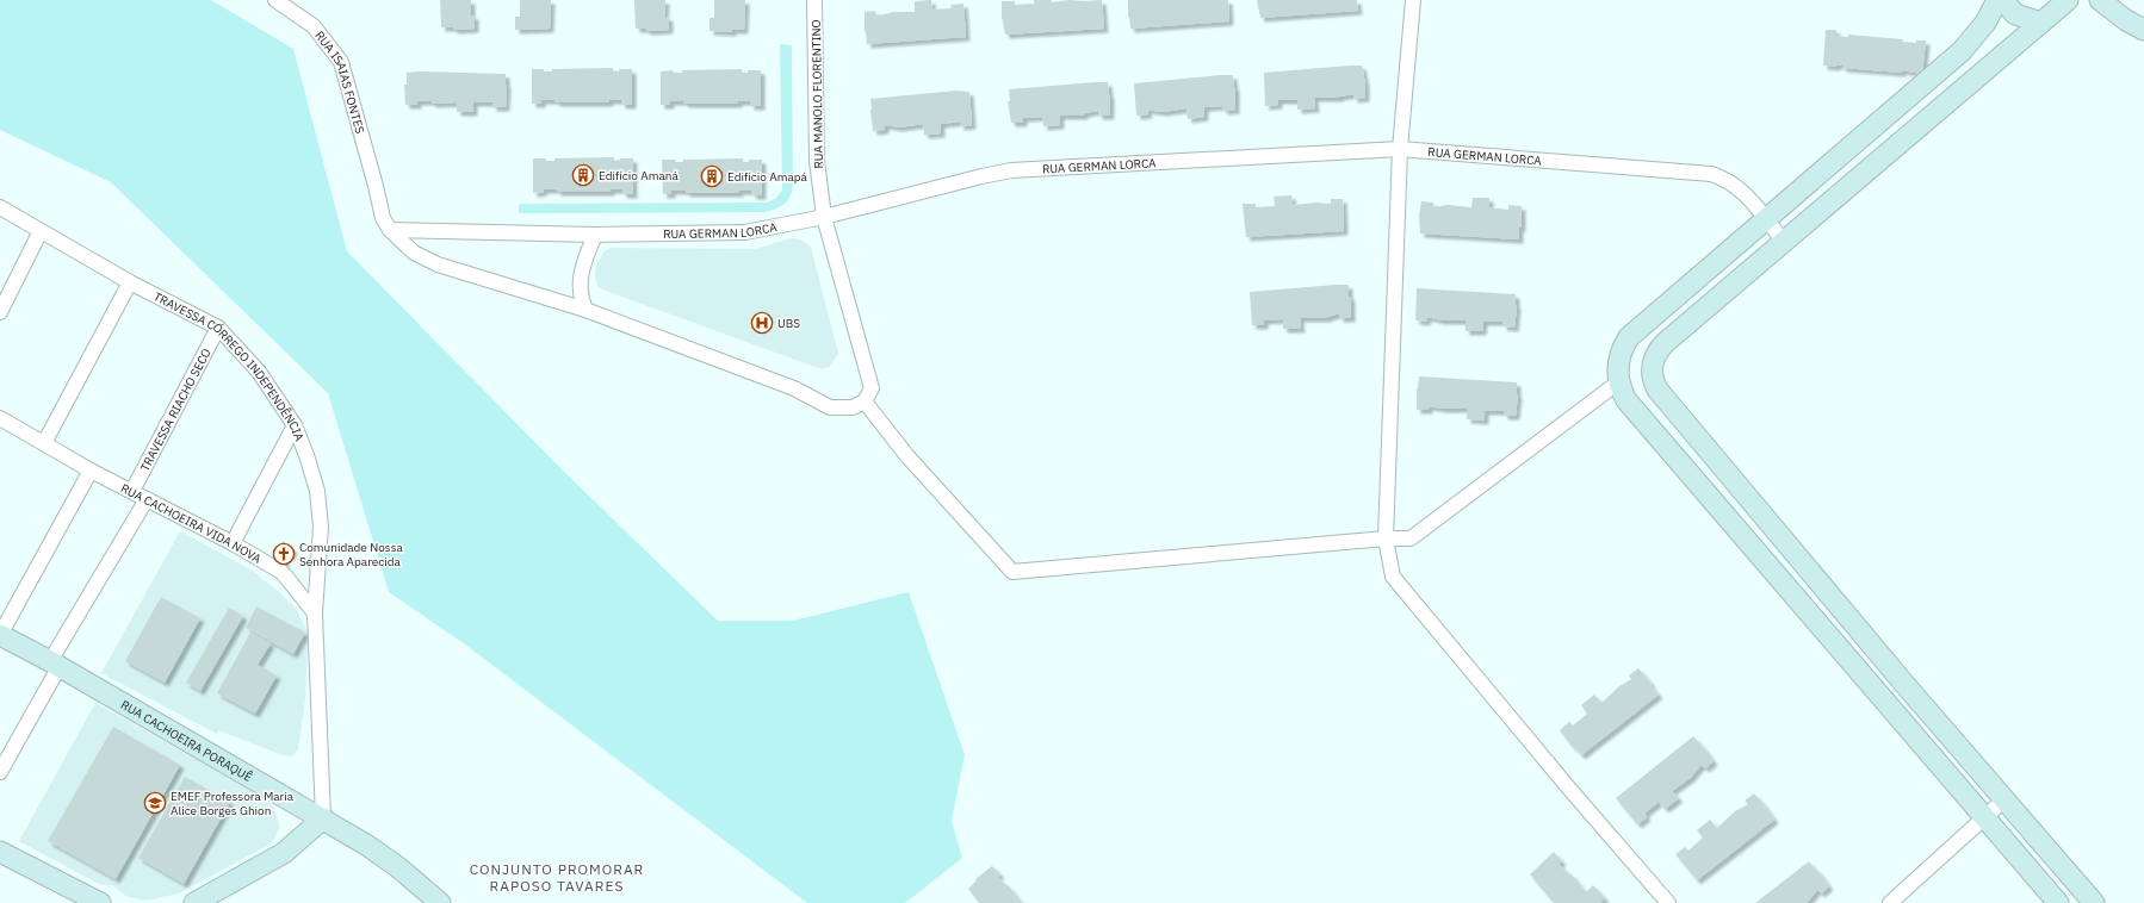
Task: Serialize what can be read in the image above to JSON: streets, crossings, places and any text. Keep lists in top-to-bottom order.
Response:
{
  "streets": {
    "street": [
      "RUA ISAIAS FONTES",
      "RUA MANOLO FLORENTINO",
      "RUA GERMAN LORCA",
      "TRAVESSA CÓRREGO INDEPENDÊNCIA",
      "TRAVESSA RIACHO SECO",
      "RUA CACHOEIRA VIDA NOVA",
      "RUA CACHOEIRA PORAQUÊ"
    ]
  },
  "crossings": [
    ["RUA ISAIAS FONTES", "RUA GERMAN LORCA"],
    ["RUA MANOLO FLORENTINO", "RUA GERMAN LORCA"],
    ["TRAVESSA CÓRREGO INDEPENDÊNCIA", "TRAVESSA RIACHO SECO"],
    ["TRAVESSA CÓRREGO INDEPENDÊNCIA", "RUA CACHOEIRA VIDA NOVA"],
    ["TRAVESSA RIACHO SECO", "RUA CACHOEIRA VIDA NOVA"]
  ],
  "districts": ["CONJUNTO PROMORAR RAPOSO TAVARES"],
  "places": {
    "building": ["Edifício Amaná", "Edifício Amapá"],
    "hospital": ["UBS"],
    "church": ["Comunidade Nossa Senhora Aparecida"],
    "school or university": ["EMEF Professora Maria Alice Borges Ghion"]
  }
}
